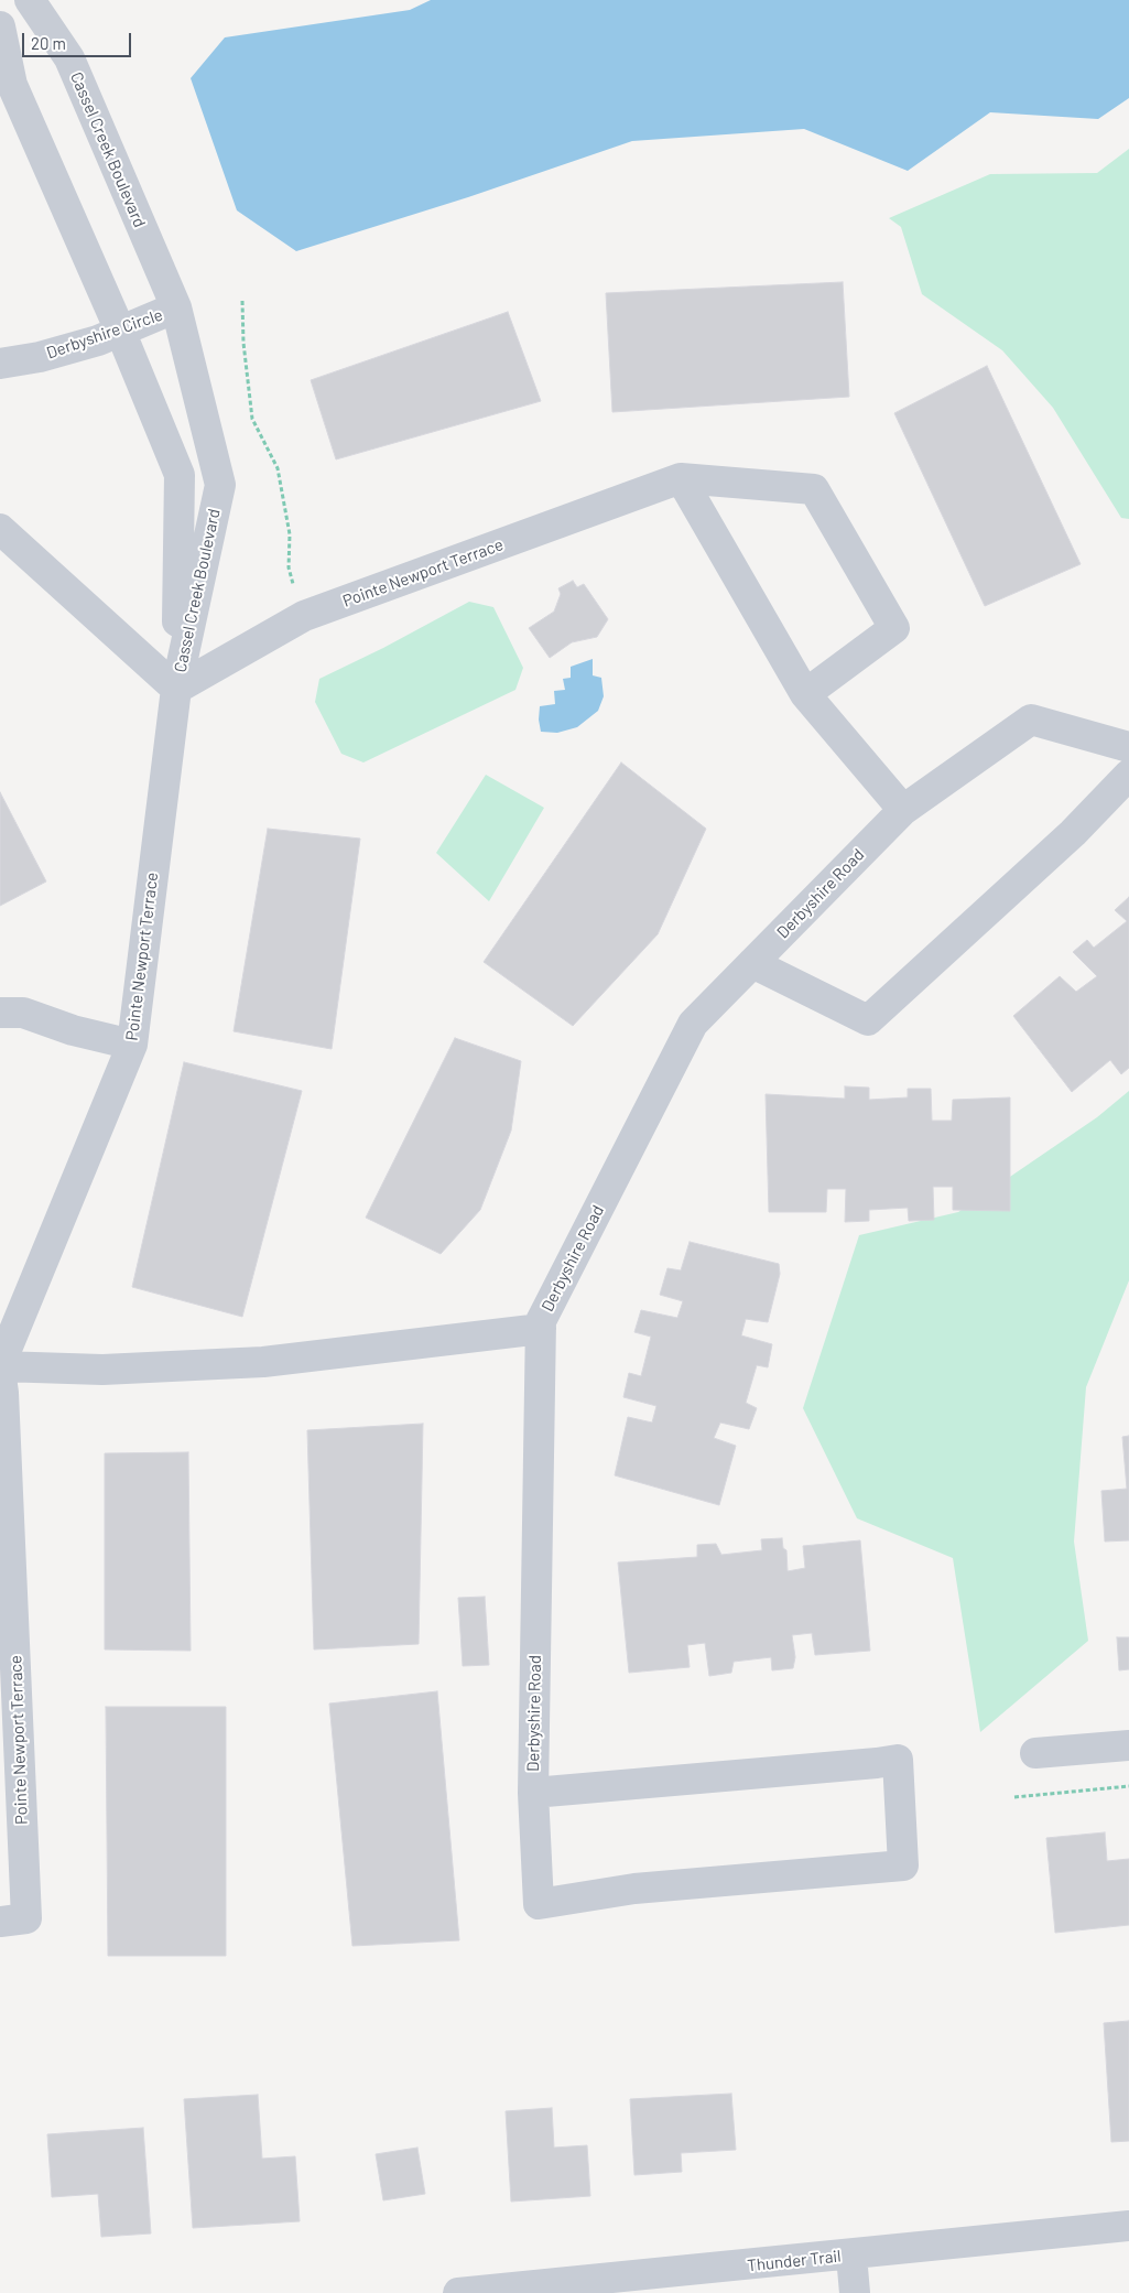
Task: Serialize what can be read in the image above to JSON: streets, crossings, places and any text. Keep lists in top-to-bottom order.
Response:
{
  "streets": {
    "street": [
      "Cassel Creek Boulevard",
      "Derbyshire Circle",
      "Pointe Newport Terrace",
      "Derbyshire Road",
      "Thunder Trail"
    ]
  },
  "crossings": [
    ["Cassel Creek Boulevard", "Derbyshire Circle"],
    ["Cassel Creek Boulevard", "Pointe Newport Terrace"]
  ],
  "scale_bar": "20 m"
}
